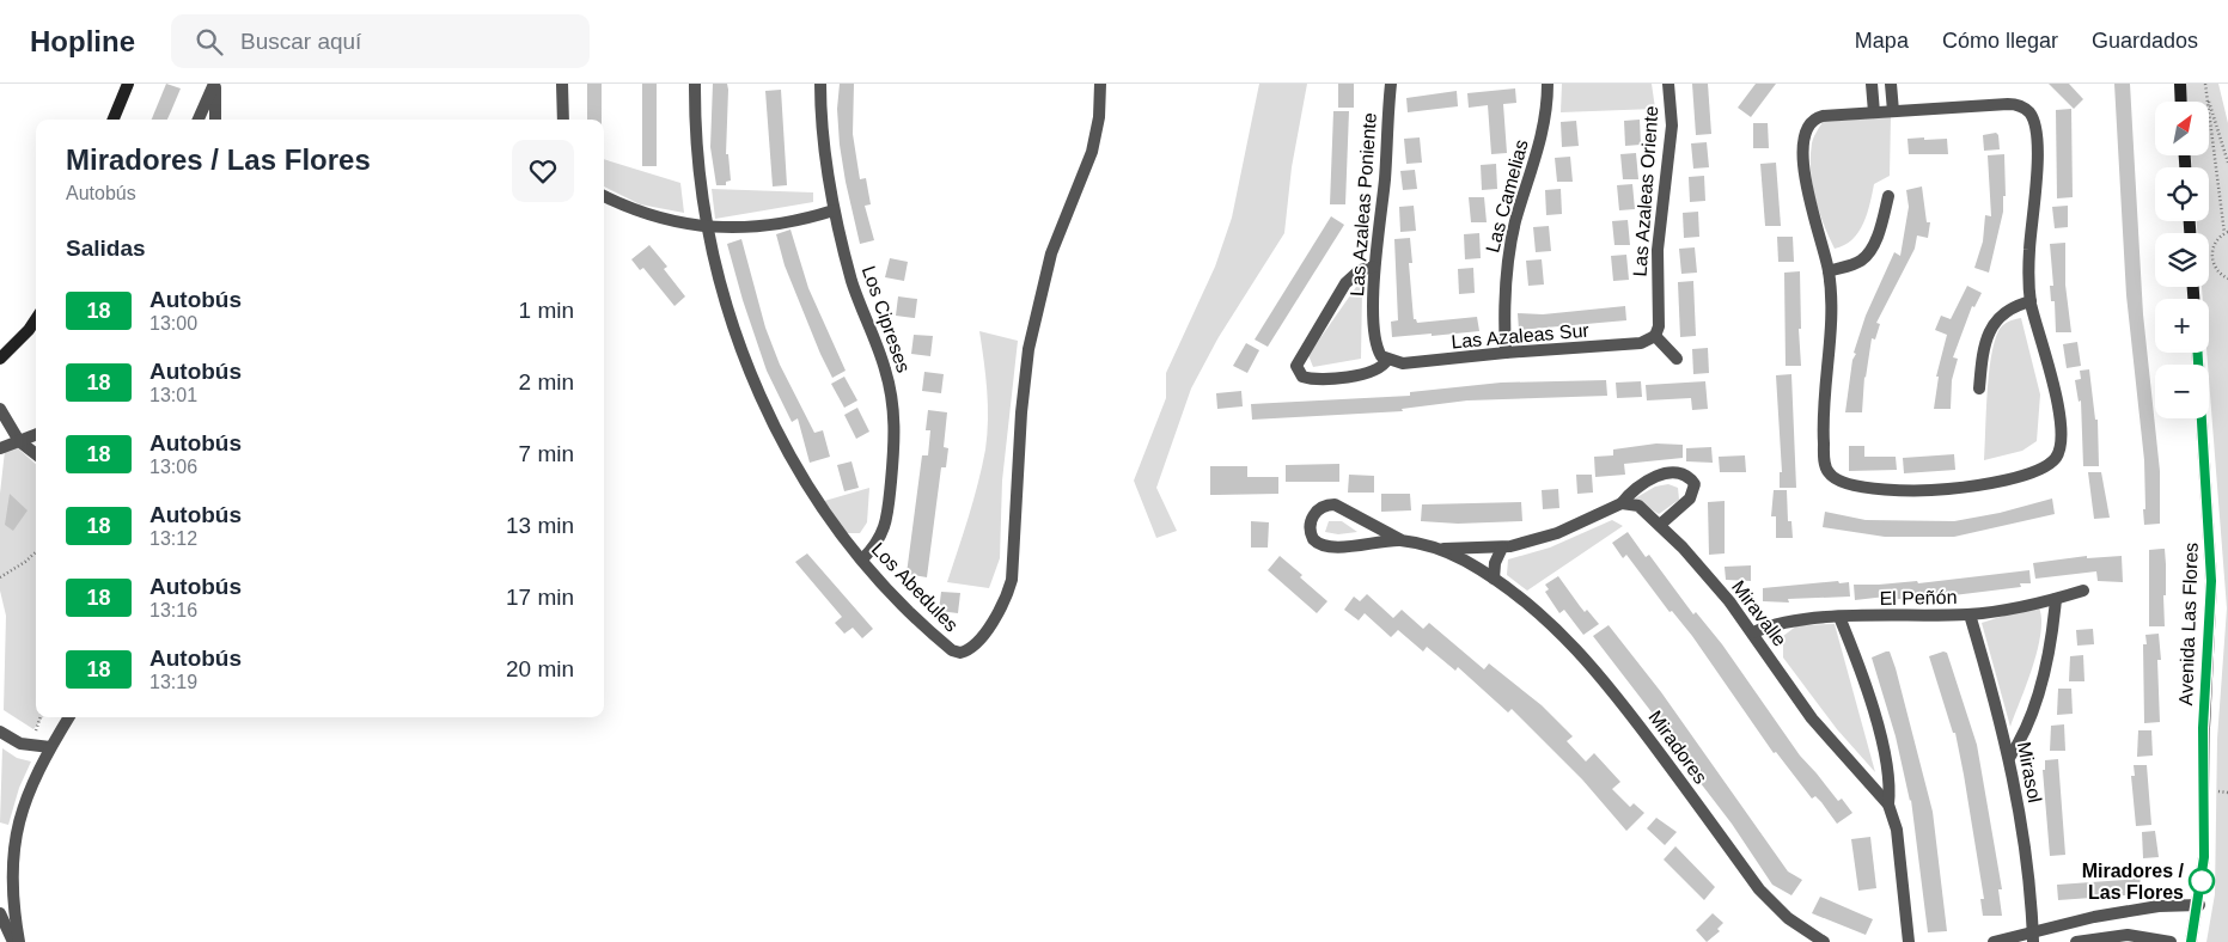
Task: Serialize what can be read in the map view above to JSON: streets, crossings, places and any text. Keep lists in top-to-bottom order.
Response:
{
  "streets": {
    "street": [
      "Las Azaleas Oriente",
      "Las Camelias",
      "Las Azaleas Poniente",
      "Los Cipreses",
      "Las Azaleas Sur",
      "Los Abedules",
      "El Peñón",
      "Miravalle",
      "Avenida Las Flores",
      "Miradores",
      "Mirasol"
    ]
  },
  "crossings": [
    ["Las Azaleas Oriente", "Las Azaleas Sur"],
    ["Las Camelias", "Las Azaleas Sur"],
    ["Las Azaleas Poniente", "Las Azaleas Sur"],
    ["Los Cipreses", "Los Abedules"],
    ["El Peñón", "Miravalle"],
    ["El Peñón", "Mirasol"]
  ],
  "places": ["Miradores / Las Flores"],
  "lines": ["bus line 18"],
  "north": "top right",
  "page": {
    "header": "Hopline",
    "search": "Buscar aquí",
    "nav": ["Mapa", "Cómo llegar", "Guardados"],
    "map_buttons": ["+", "−"],
    "heading": [
      ["Miradores / Las Flores", "Autobús"],
      "Salidas"
    ],
    "list": [
      {
        "mark": "18",
        "name": "Autobús",
        "note": "13:00",
        "value": "1 min"
      },
      {
        "mark": "18",
        "name": "Autobús",
        "note": "13:01",
        "value": "2 min"
      },
      {
        "mark": "18",
        "name": "Autobús",
        "note": "13:06",
        "value": "7 min"
      },
      {
        "mark": "18",
        "name": "Autobús",
        "note": "13:12",
        "value": "13 min"
      },
      {
        "mark": "18",
        "name": "Autobús",
        "note": "13:16",
        "value": "17 min"
      },
      {
        "mark": "18",
        "name": "Autobús",
        "note": "13:19",
        "value": "20 min"
      }
    ]
  }
}
